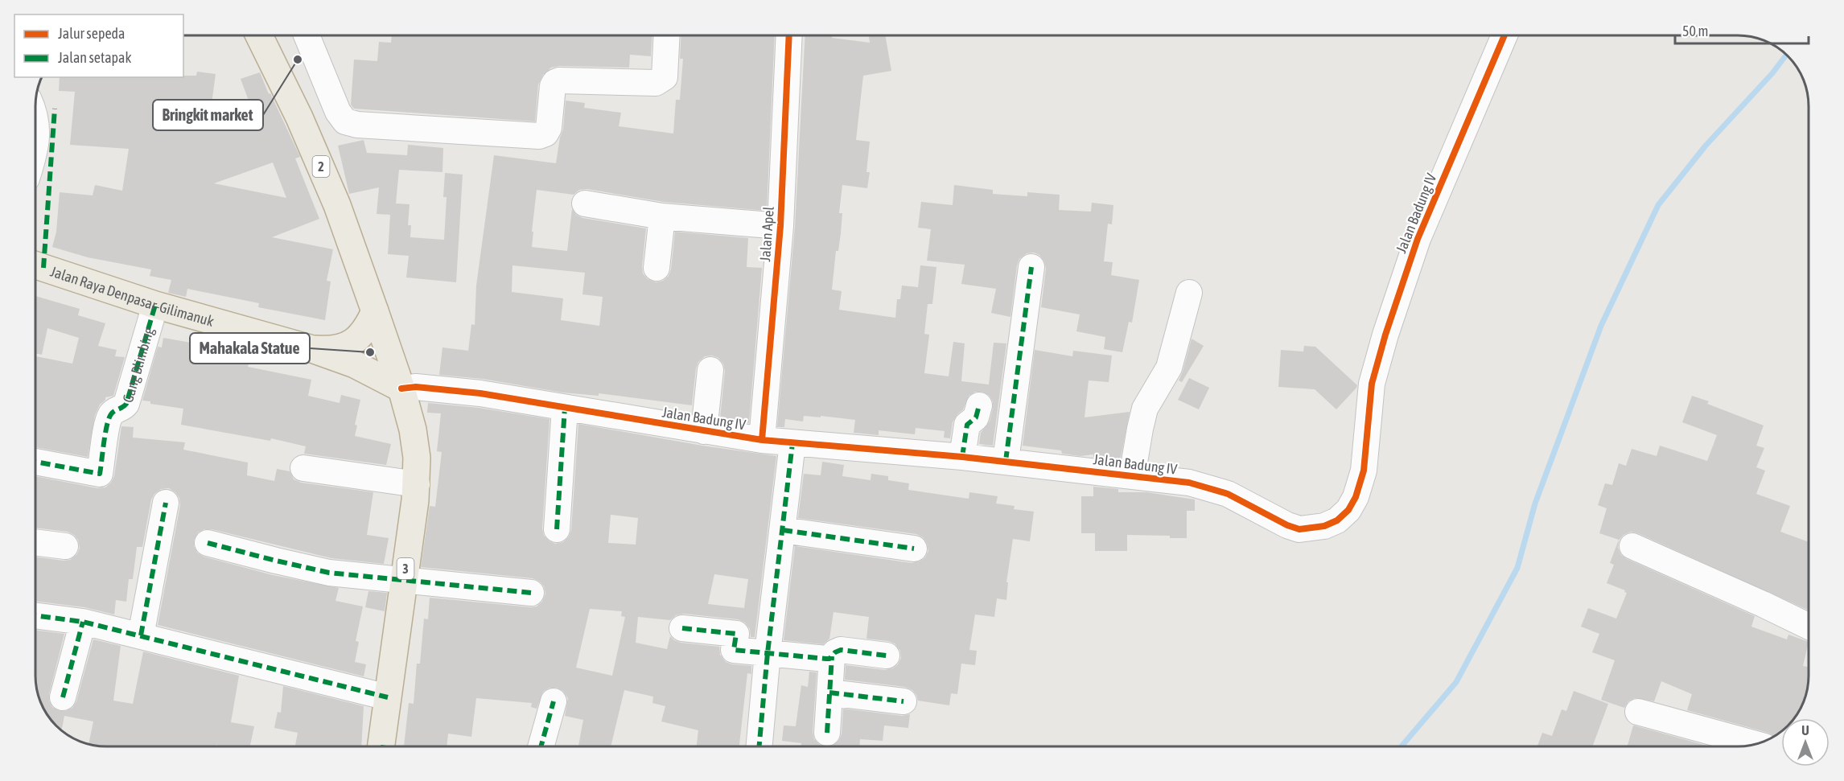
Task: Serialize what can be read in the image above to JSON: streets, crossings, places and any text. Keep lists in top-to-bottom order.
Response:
{
  "streets": {
    "highway": ["2", "Jalan Raya Denpasar-Gilimanuk", "3"],
    "street": ["Jalan Badung IV", "Jalan Apel", "Gang Blimbing"]
  },
  "crossings": [
    ["2", "3"],
    ["Jalan Badung IV", "Jalan Apel"],
    ["Jalan Badung IV", "Jalan Raya Denpasar-Gilimanuk"],
    ["Jalan Badung IV", "3"],
    ["Jalan Raya Denpasar-Gilimanuk", "Gang Blimbing"],
    ["Jalan Raya Denpasar-Gilimanuk", "3"]
  ],
  "places": ["Bringkit market", "Mahakala Statue"],
  "legend": ["Jalur sepeda", "Jalan setapak"],
  "scale_bar": "50 m",
  "north": "top"
}
